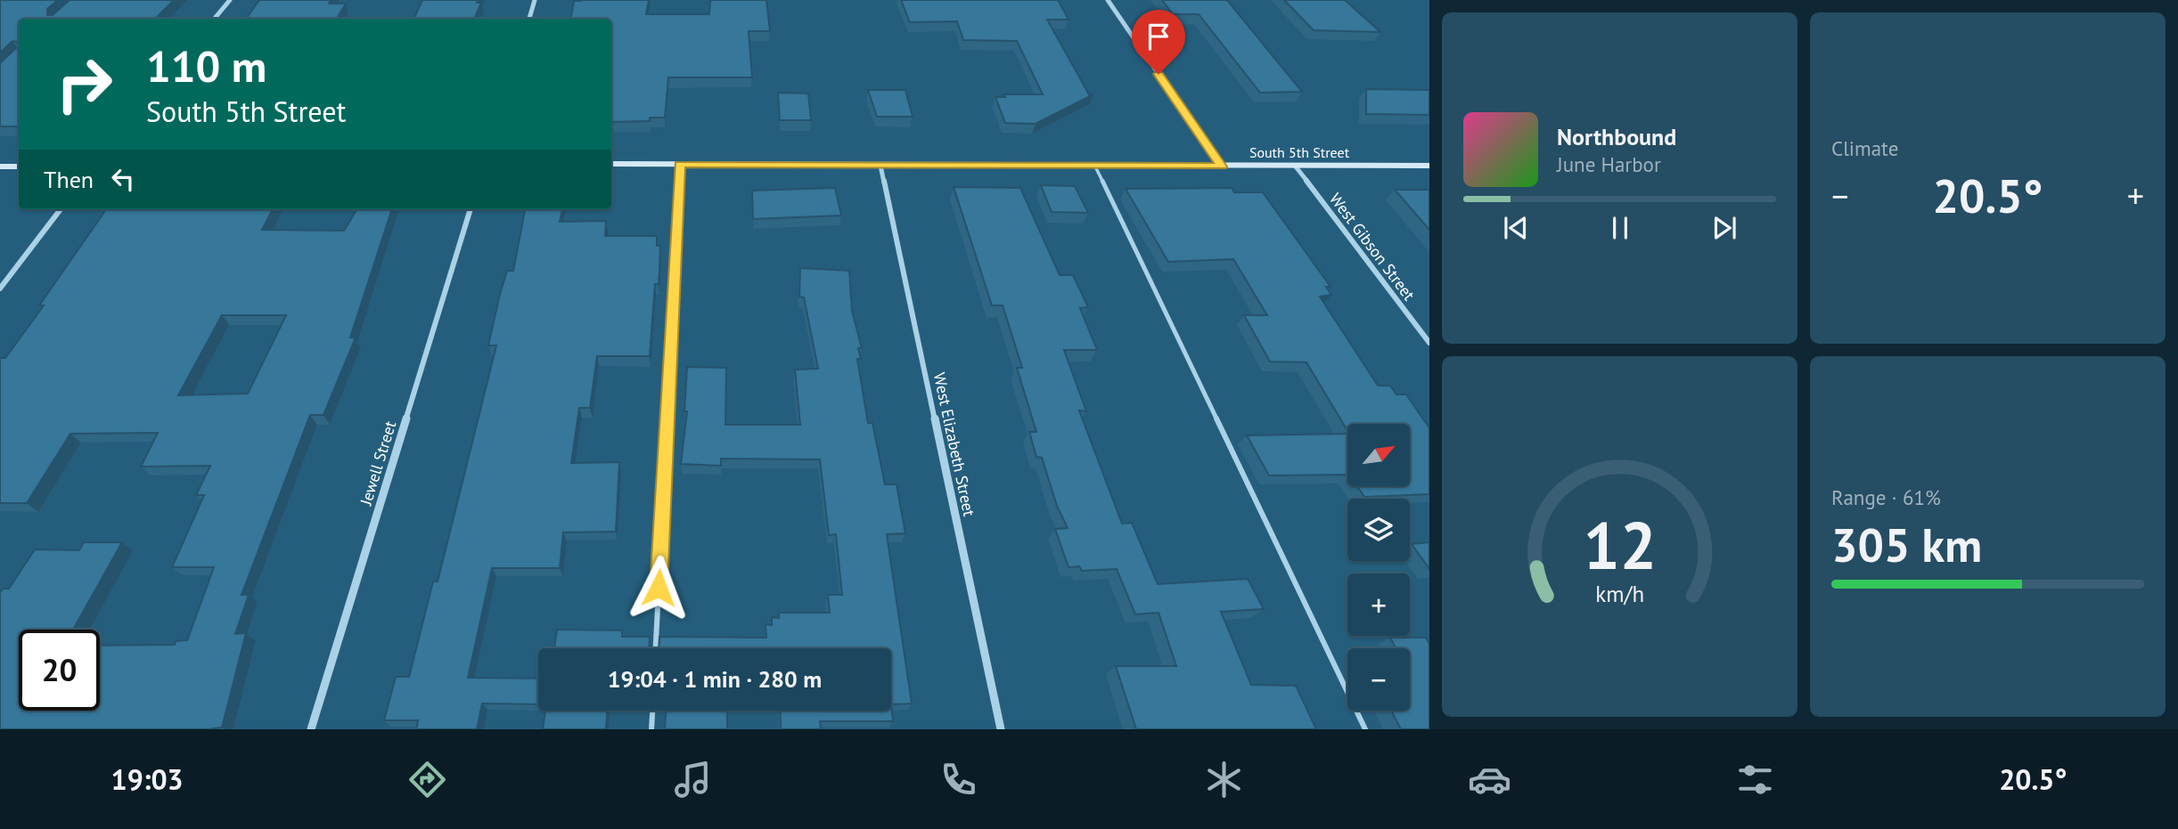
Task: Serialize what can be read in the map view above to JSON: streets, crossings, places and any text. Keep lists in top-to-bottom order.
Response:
{
  "streets": {
    "street": [
      "South 5th Street",
      "West Gibson Street",
      "West Elizabeth Street",
      "Jewell Street"
    ]
  },
  "crossings": [
    ["South 5th Street", "West Gibson Street"],
    ["South 5th Street", "West Elizabeth Street"]
  ],
  "north": "top right",
  "page": {
    "tile": [
      "Climate",
      ["Range · 61%", "305 km"]
    ],
    "turn": ["110 m", "South 5th Street"],
    "song": ["Northbound", "June Harbor"],
    "then": "Then",
    "heat": ["−", "20.5°", "+"],
    "map_buttons": ["+", "−"],
    "limit": "20",
    "trip": "19:04 · 1 min · 280 m",
    "tabs": ["19:03", "20.5°"],
    "gauge": ["12", "km/h"]
  }
}
